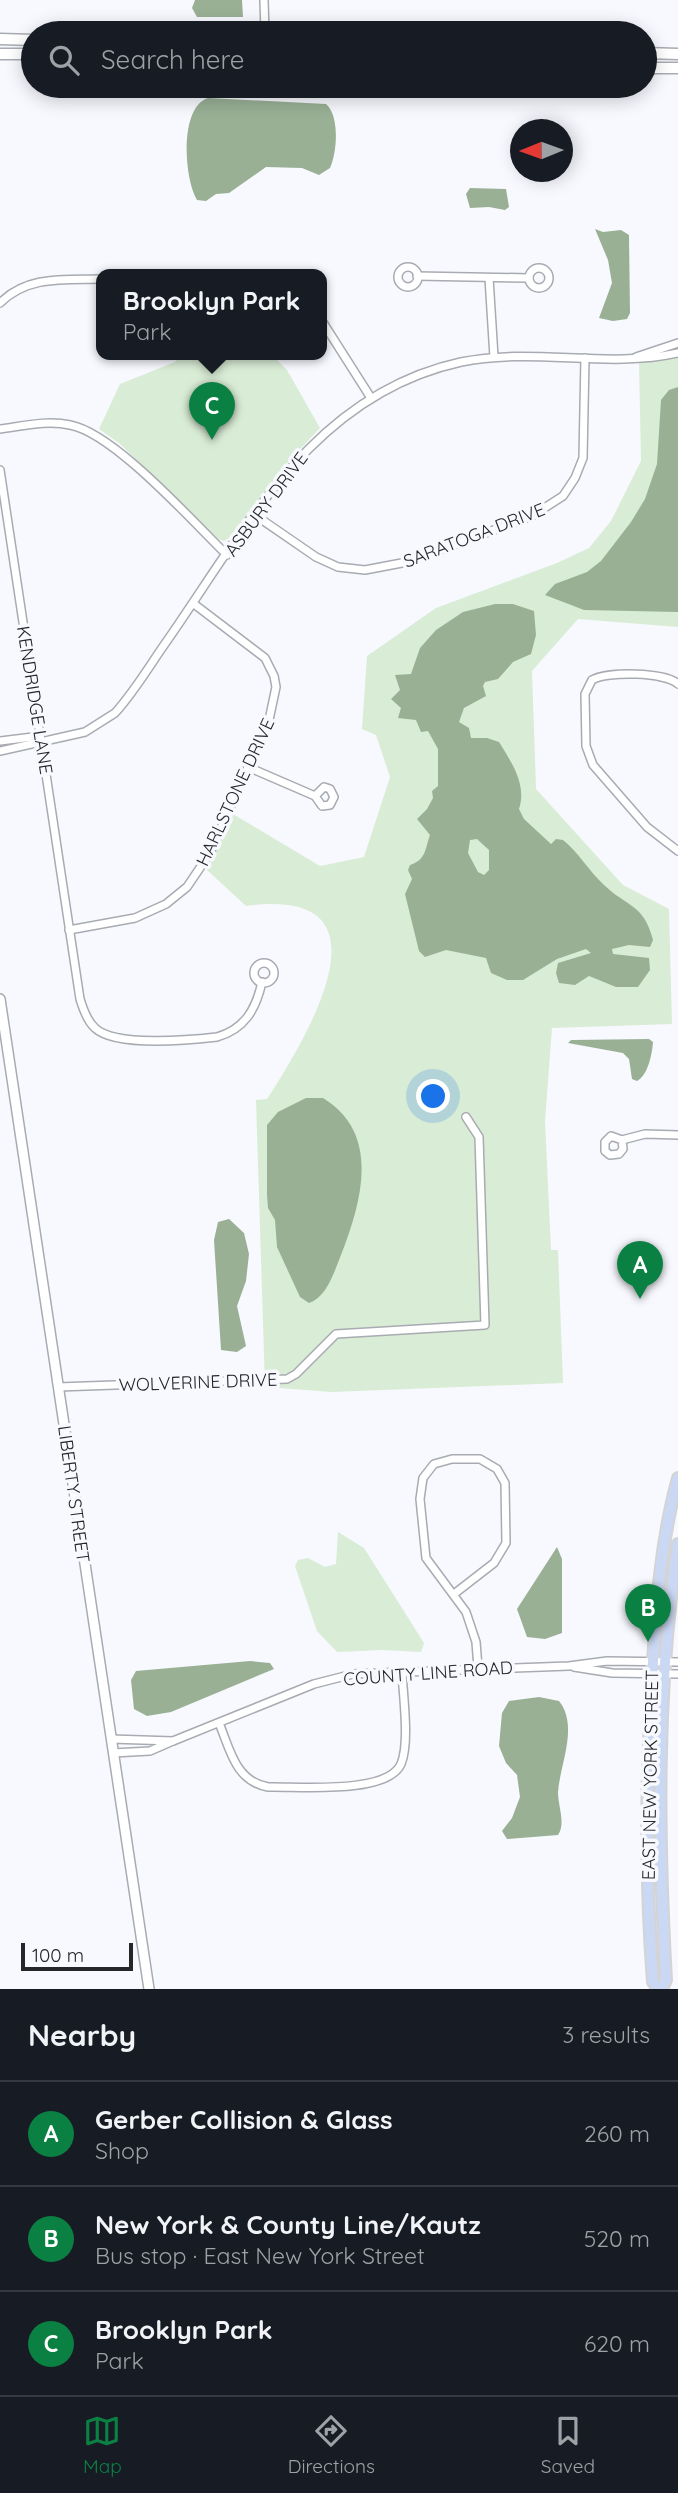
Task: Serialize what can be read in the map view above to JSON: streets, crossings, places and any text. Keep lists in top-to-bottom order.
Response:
{
  "streets": {
    "main road": ["EAST NEW YORK STREET"],
    "street": [
      "ASBURY DRIVE",
      "SARATOGA DRIVE",
      "KENDRIDGE LANE",
      "HARLSTONE DRIVE",
      "WOLVERINE DRIVE",
      "LIBERTY STREET",
      "COUNTY LINE ROAD"
    ]
  },
  "crossings": [
    ["ASBURY DRIVE", "SARATOGA DRIVE"],
    ["ASBURY DRIVE", "KENDRIDGE LANE"],
    ["ASBURY DRIVE", "HARLSTONE DRIVE"],
    ["KENDRIDGE LANE", "HARLSTONE DRIVE"],
    ["WOLVERINE DRIVE", "LIBERTY STREET"],
    ["LIBERTY STREET", "COUNTY LINE ROAD"],
    ["COUNTY LINE ROAD", "EAST NEW YORK STREET"]
  ],
  "scale_bar": "100 m",
  "north": "left",
  "page": {
    "search": "Search here",
    "popup": ["Brooklyn Park", "Park"],
    "pins": ["C", "A", "B"],
    "scale": "100 m",
    "heading": ["Nearby", "3 results"],
    "list": [
      {
        "mark": "A",
        "name": "Gerber Collision & Glass",
        "note": "Shop",
        "value": "260 m"
      },
      {
        "mark": "B",
        "name": "New York & County Line/Kautz",
        "note": "Bus stop · East New York Street",
        "value": "520 m"
      },
      {
        "mark": "C",
        "name": "Brooklyn Park",
        "note": "Park",
        "value": "620 m"
      }
    ],
    "nav": ["Map", "Directions", "Saved"]
  }
}
